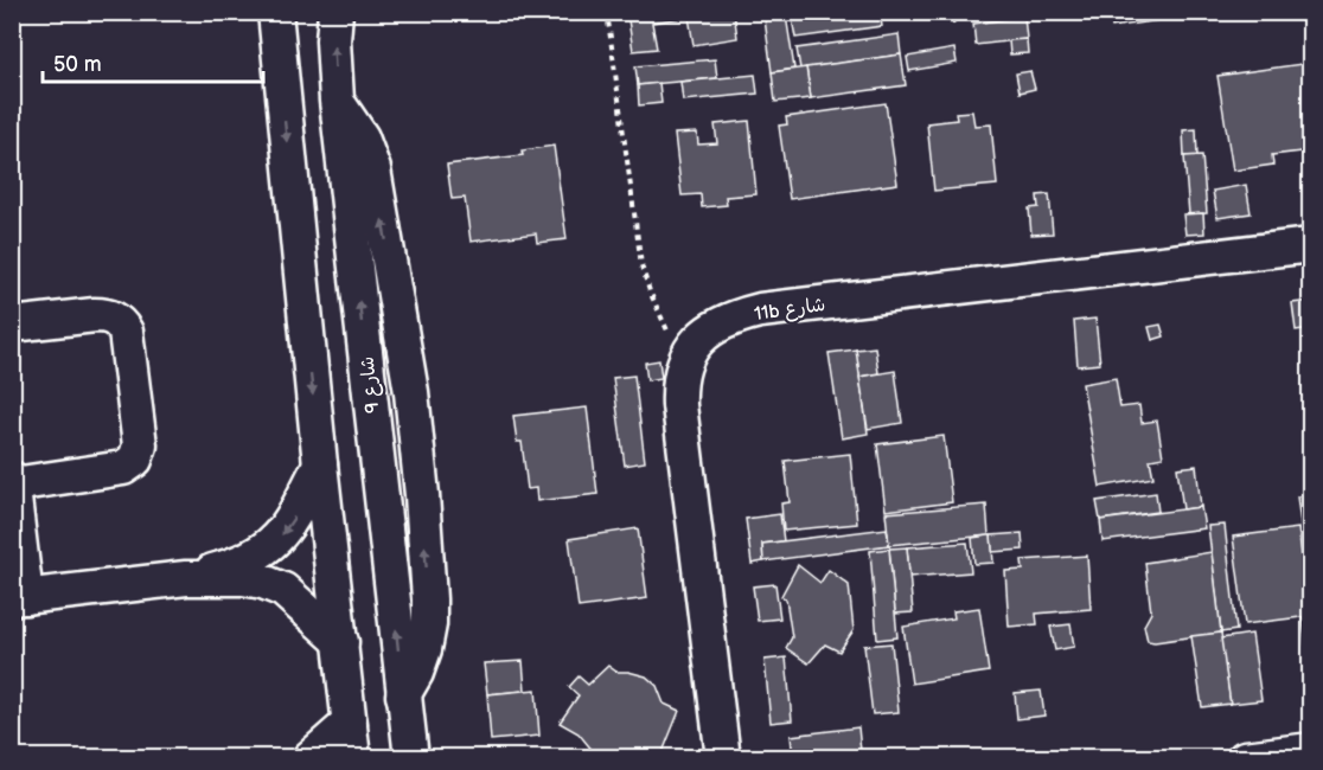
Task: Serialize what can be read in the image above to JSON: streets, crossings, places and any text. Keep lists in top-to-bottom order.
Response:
{
  "streets": {
    "street": ["11b شارع", "شارع 9"]
  },
  "scale_bar": "50 m"
}
